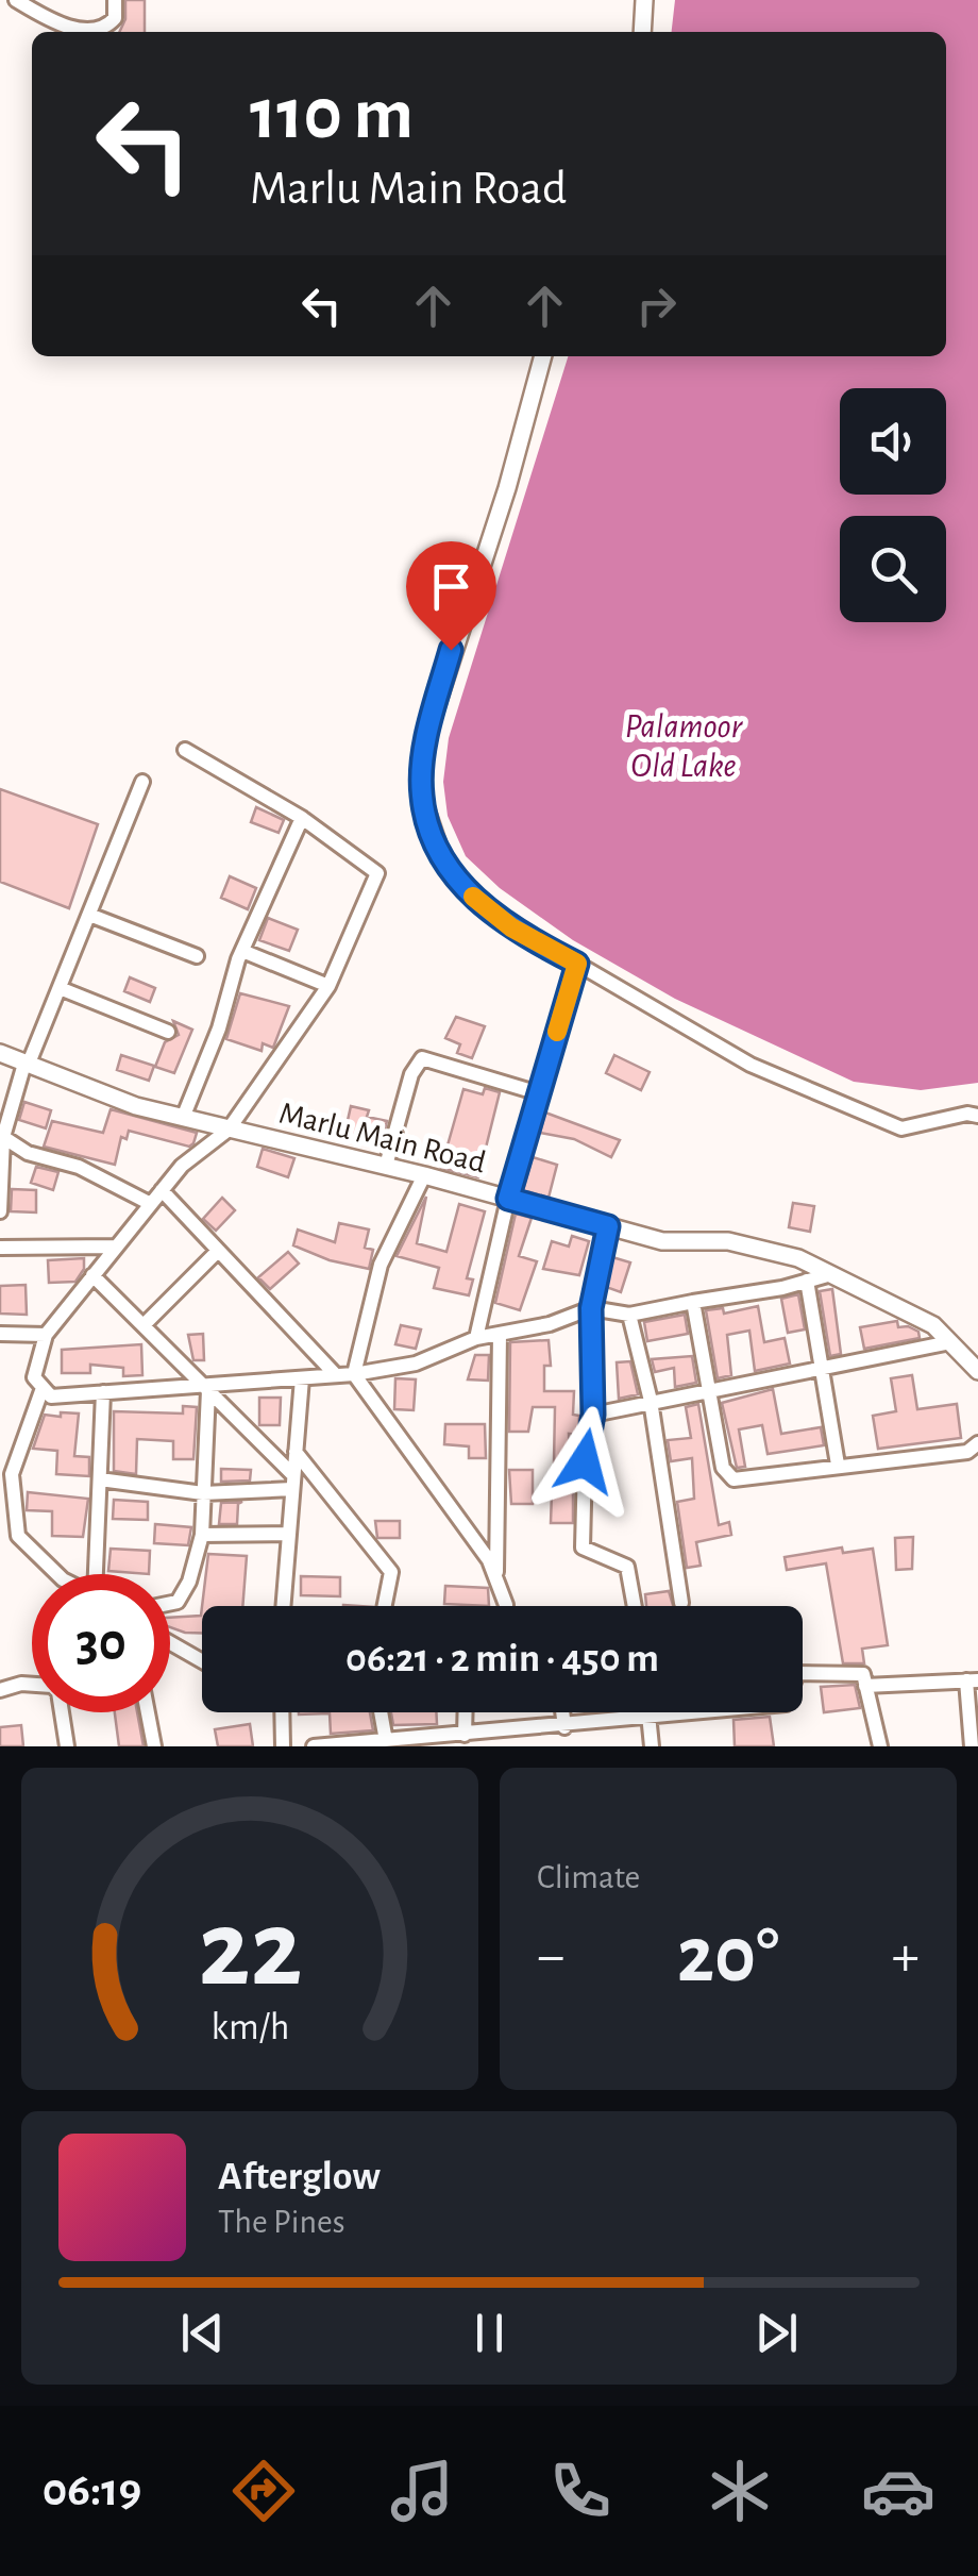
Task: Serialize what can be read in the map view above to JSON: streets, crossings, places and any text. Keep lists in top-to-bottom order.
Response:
{
  "streets": {
    "street": ["Marlu Main Road"]
  },
  "water": ["Palamoor Old Lake"],
  "page": {
    "turn": ["110 m", "Marlu Main Road"],
    "limit": "30",
    "trip": "06:21 · 2 min · 450 m",
    "tile": "Climate",
    "heat": ["−", "20°", "+"],
    "song": ["Afterglow", "The Pines"],
    "tabs": "06:19",
    "gauge": ["22", "km/h"]
  }
}
